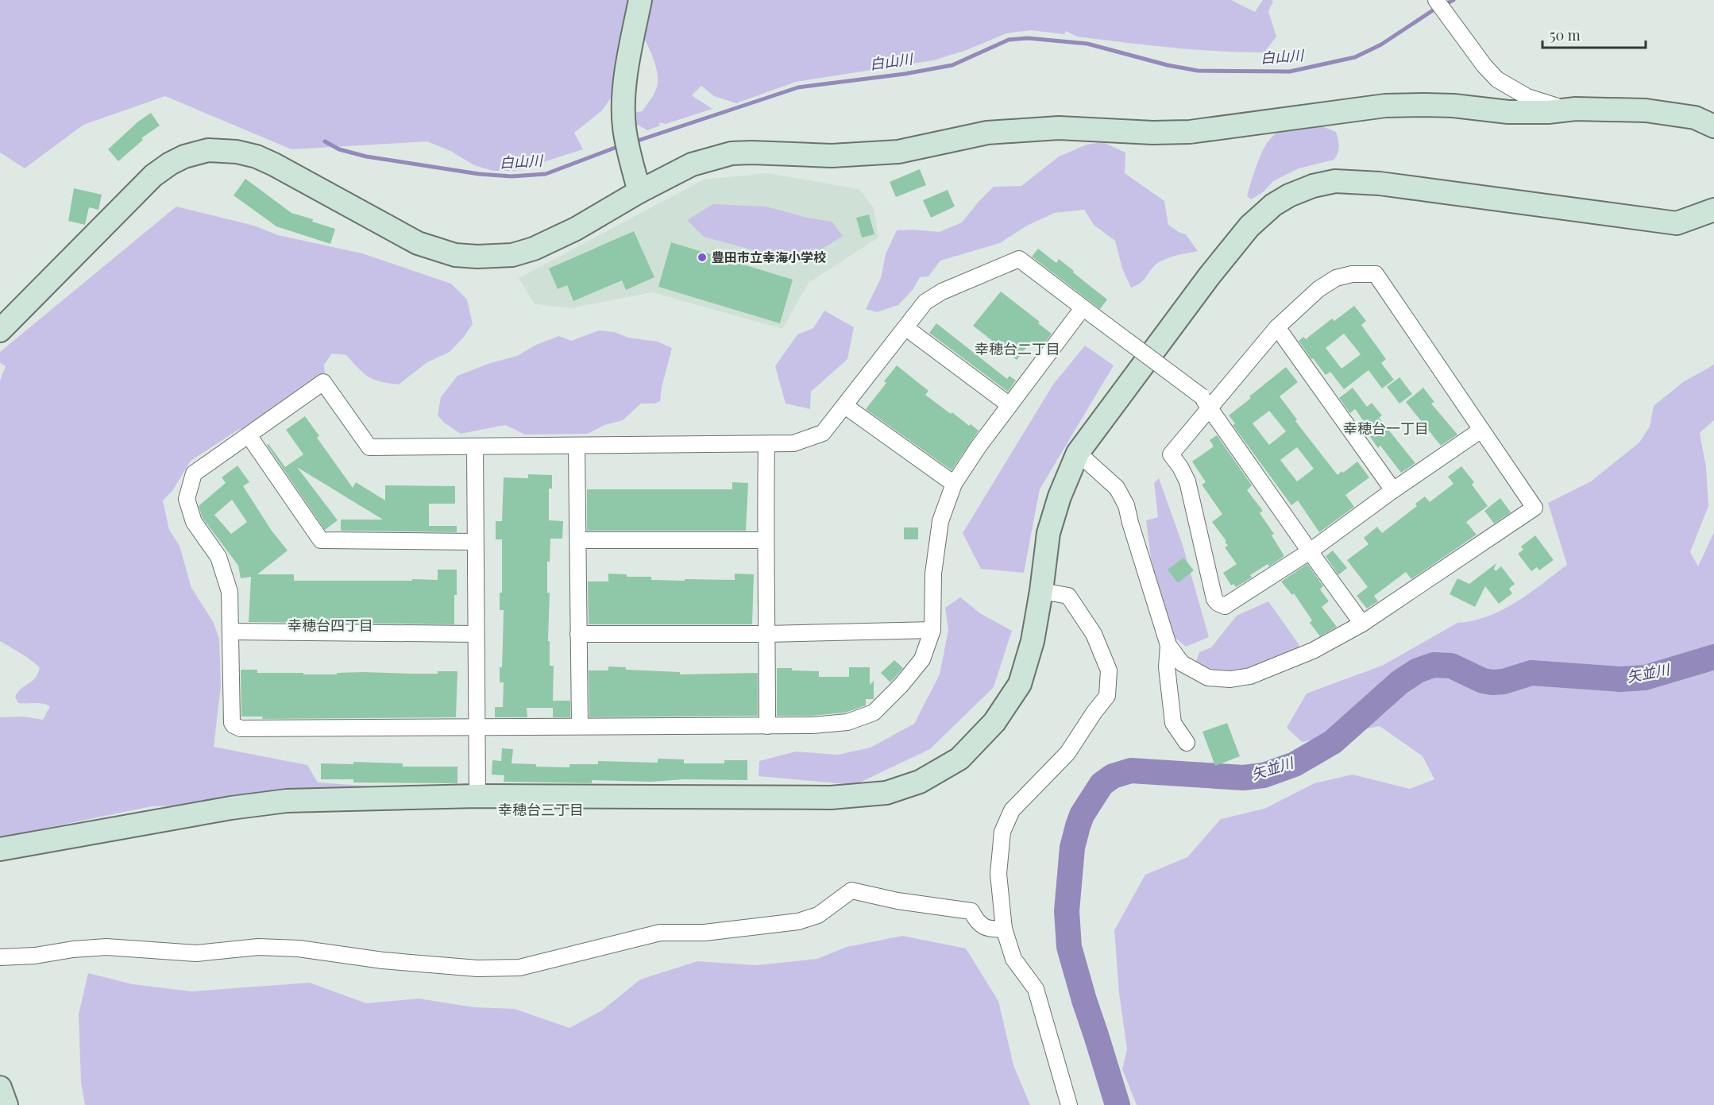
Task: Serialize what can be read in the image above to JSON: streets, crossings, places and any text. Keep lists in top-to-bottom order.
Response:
{
  "districts": [
    "幸穂台二丁目",
    "幸穂台一丁目",
    "幸穂台四丁目",
    "幸穂台三丁目"
  ],
  "water": ["白山川", "矢並川"],
  "places": ["豊田市立幸海小学校"],
  "scale_bar": "50 m"
}
